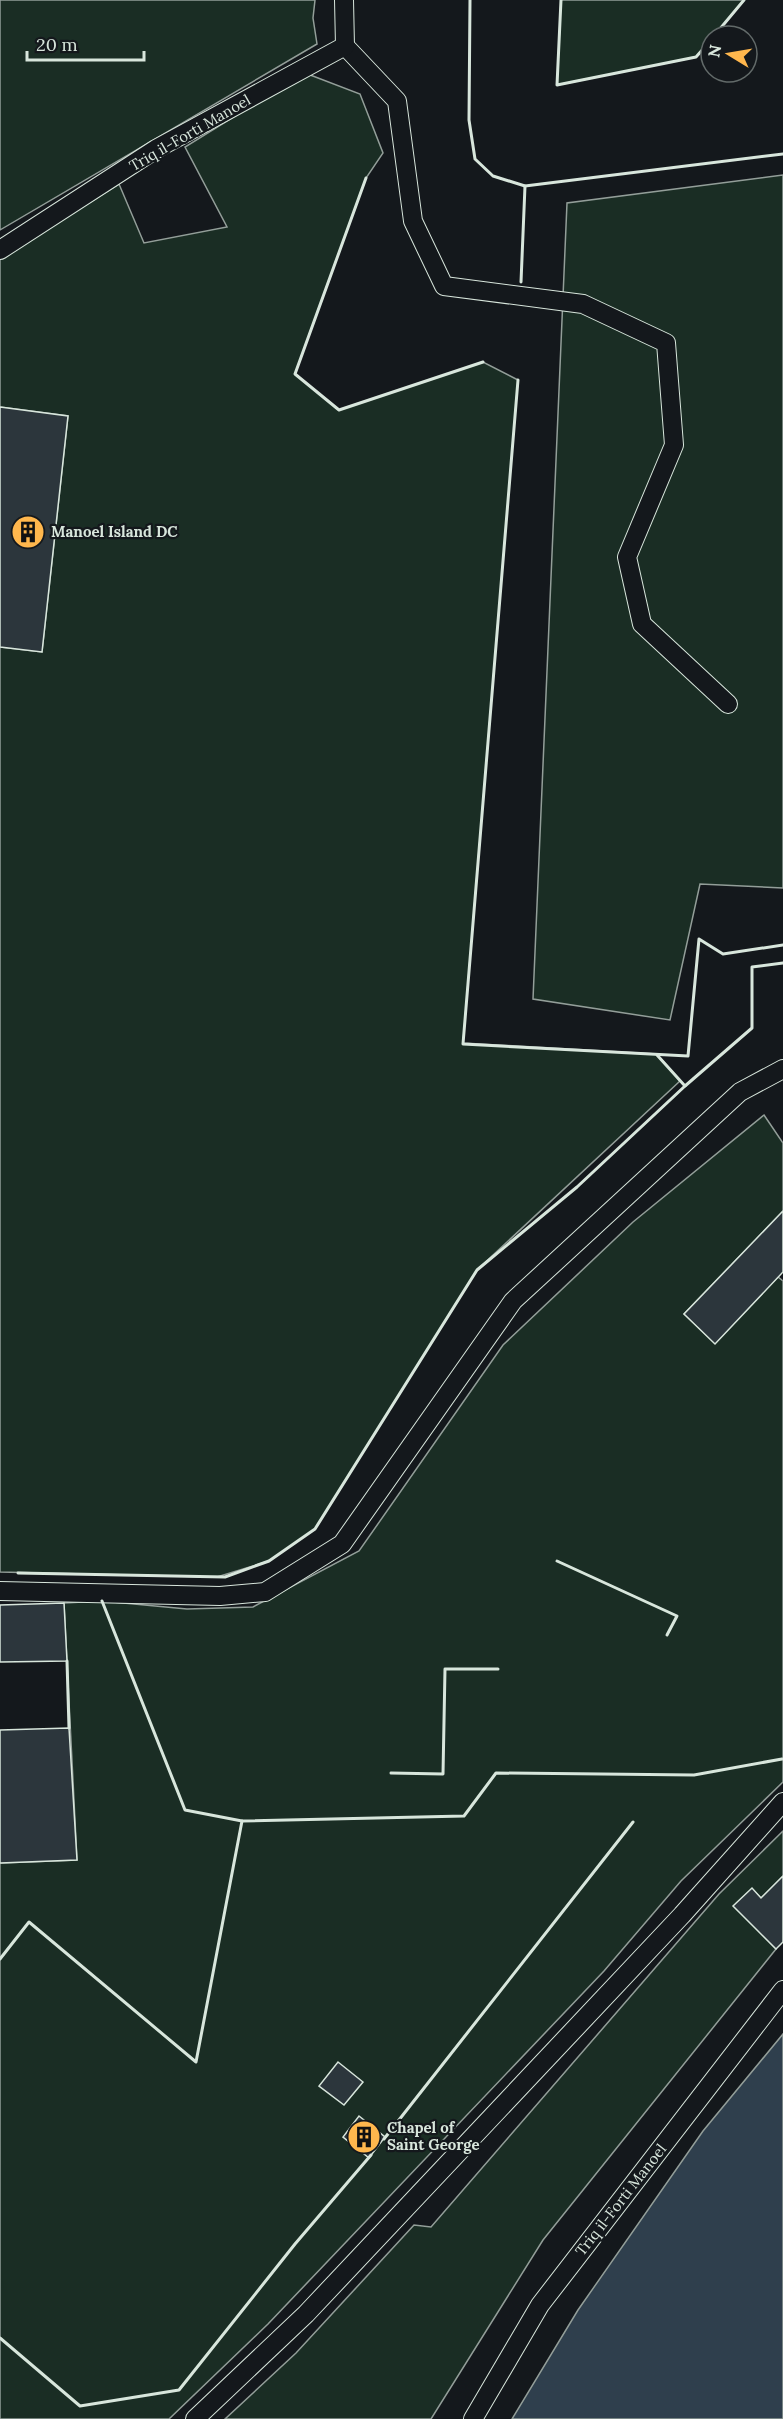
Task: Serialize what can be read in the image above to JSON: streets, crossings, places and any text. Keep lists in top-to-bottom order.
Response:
{
  "streets": {
    "lane": ["Triq il-Forti Manoel"]
  },
  "places": {
    "building": ["Manoel Island DC", "Chapel of Saint George"]
  },
  "scale_bar": "20 m",
  "north": "left"
}
